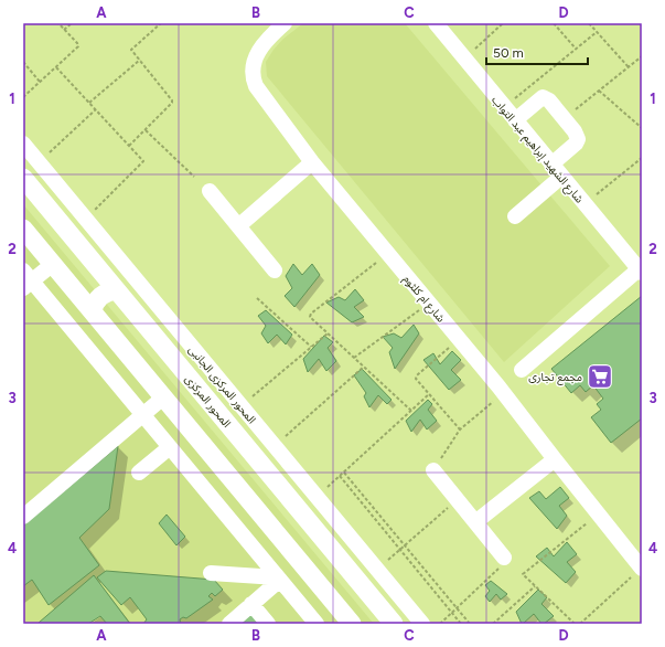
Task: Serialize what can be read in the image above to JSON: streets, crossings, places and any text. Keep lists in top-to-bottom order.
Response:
{
  "streets": {
    "main road": ["المحور المركزى"],
    "street": ["شارع الشهيد إبراهيم عبد التواب", "شارع ام كلثوم", "المحور المركزى الجانبى"]
  },
  "places": {
    "supermarket": ["مجمع تجارى"]
  },
  "scale_bar": "50 m",
  "grid": {
    "columns": [
      "A",
      "B",
      "C",
      "D"
    ],
    "rows": [
      "1",
      "2",
      "3",
      "4"
    ]
  }
}
